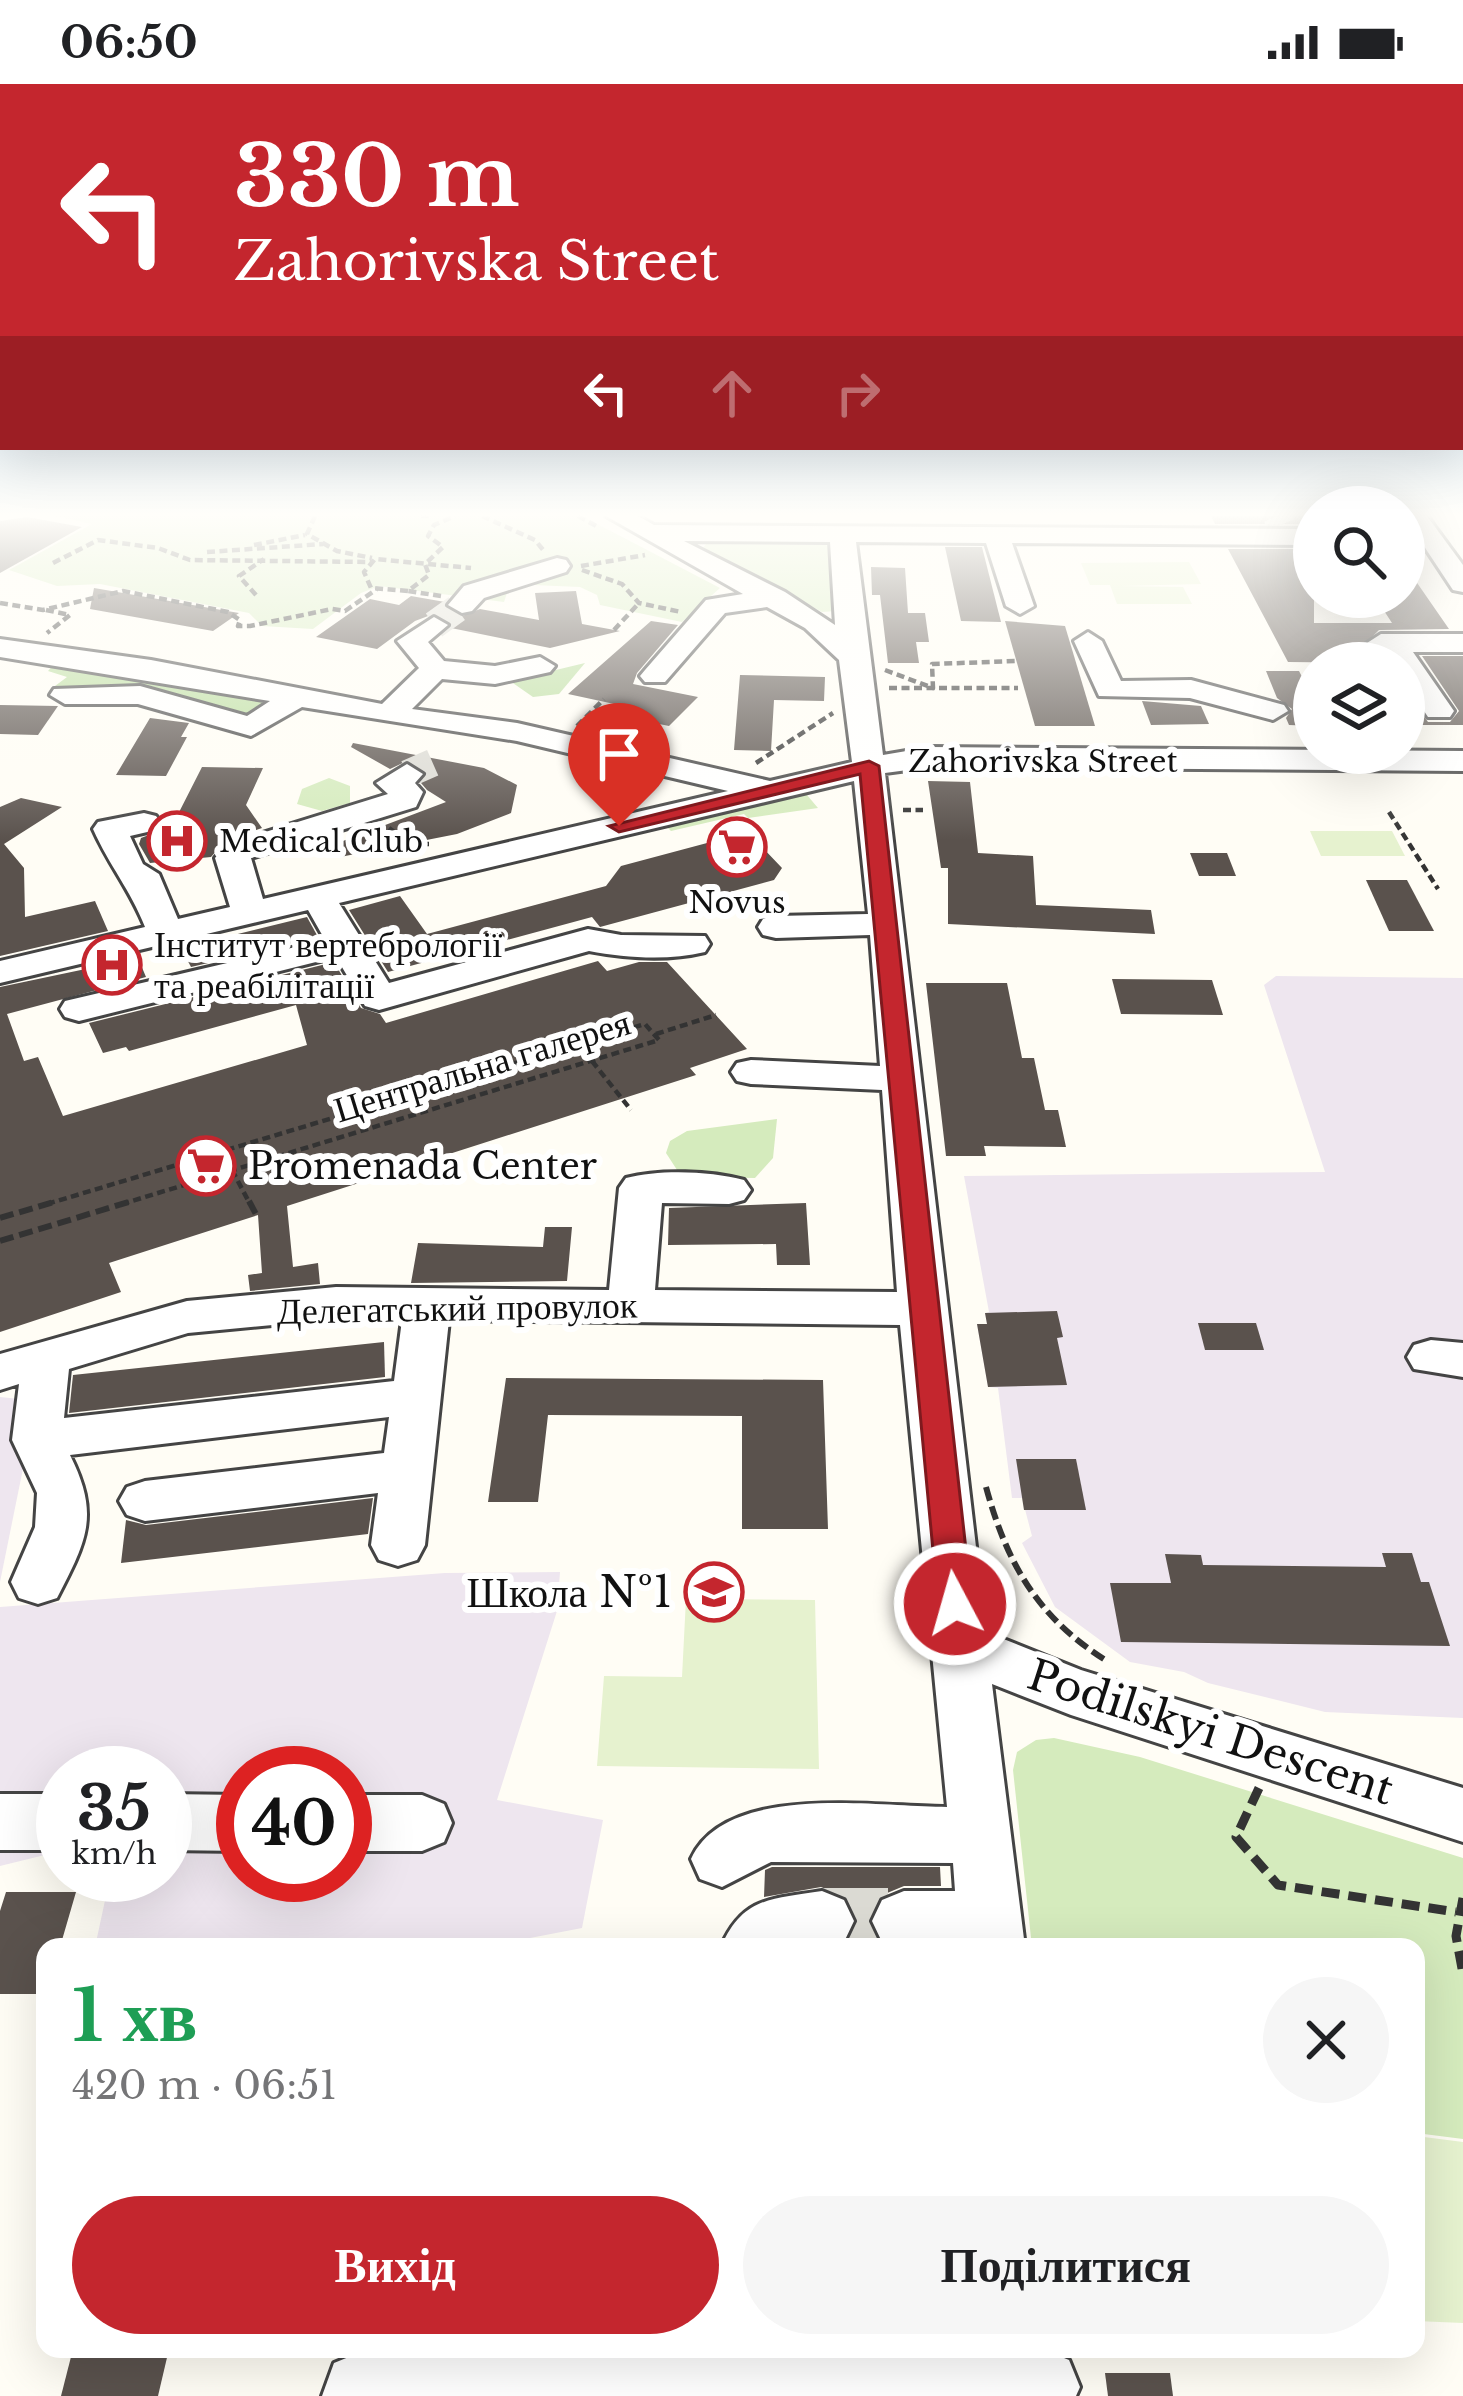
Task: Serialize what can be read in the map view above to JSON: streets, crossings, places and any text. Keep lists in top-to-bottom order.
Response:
{
  "streets": {
    "street": ["Zahorivska Street", "Делегатський провулок", "Podilskyi Descent"],
    "path": ["Центральна галерея"]
  },
  "places": {
    "hospital": ["Medical Club", "Інститут вертебрології та реабілітації"],
    "supermarket": ["Novus", "Promenada Center"],
    "school or university": ["Школа №1"]
  },
  "page": {
    "status": "06:50",
    "turn": ["330 m", "Zahorivska Street"],
    "speed": "35 km/h",
    "limit": "40",
    "heading": ["1 хв", "420 m · 06:51"],
    "buttons": ["Вихід", "Поділитися"]
  }
}
